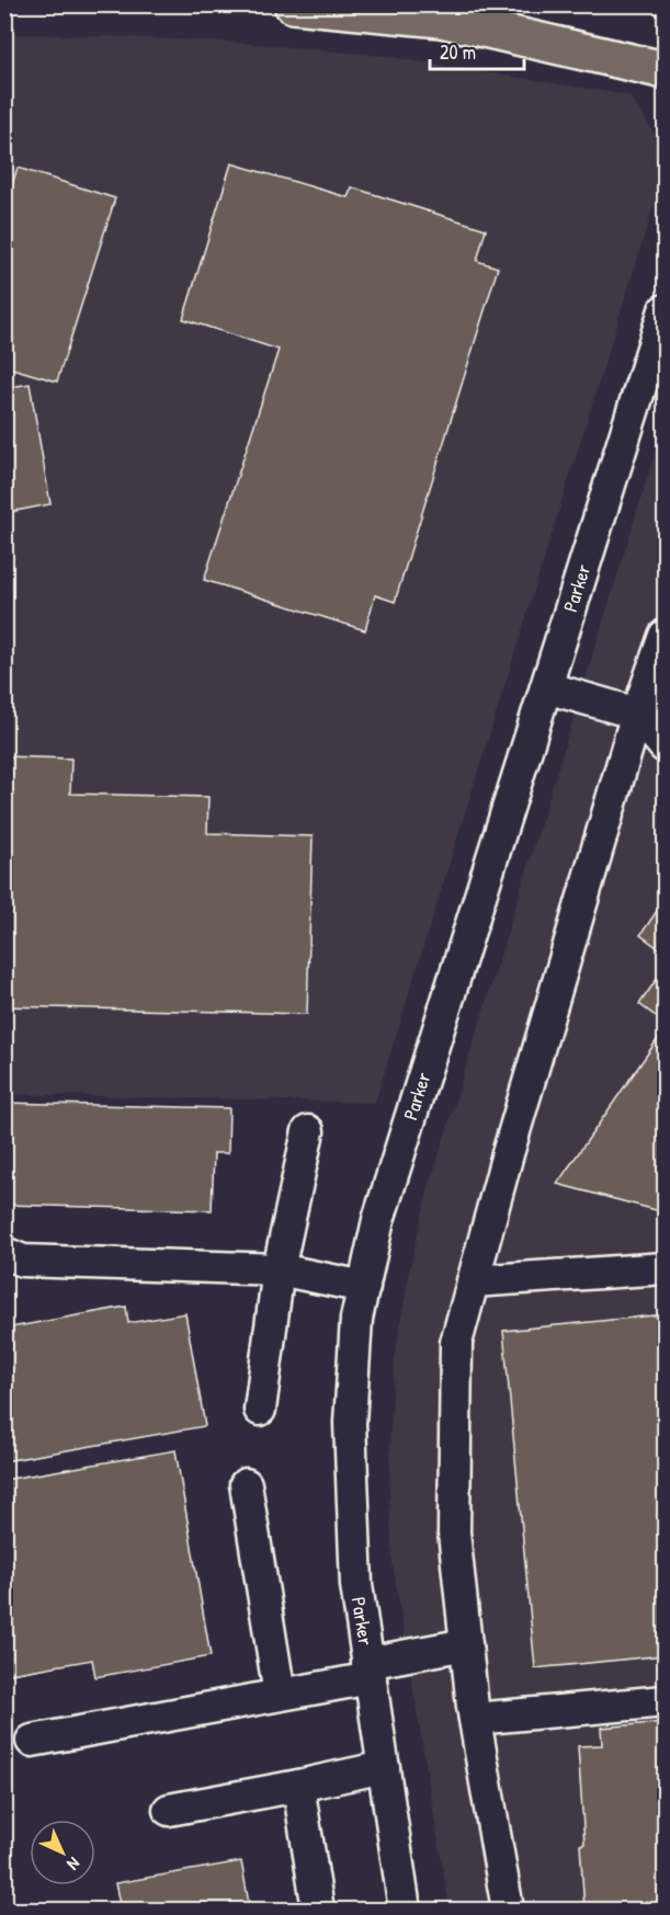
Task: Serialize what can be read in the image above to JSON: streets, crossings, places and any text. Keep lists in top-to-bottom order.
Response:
{
  "streets": {
    "street": ["Parker"]
  },
  "scale_bar": "20 m",
  "north": "bottom right"
}
